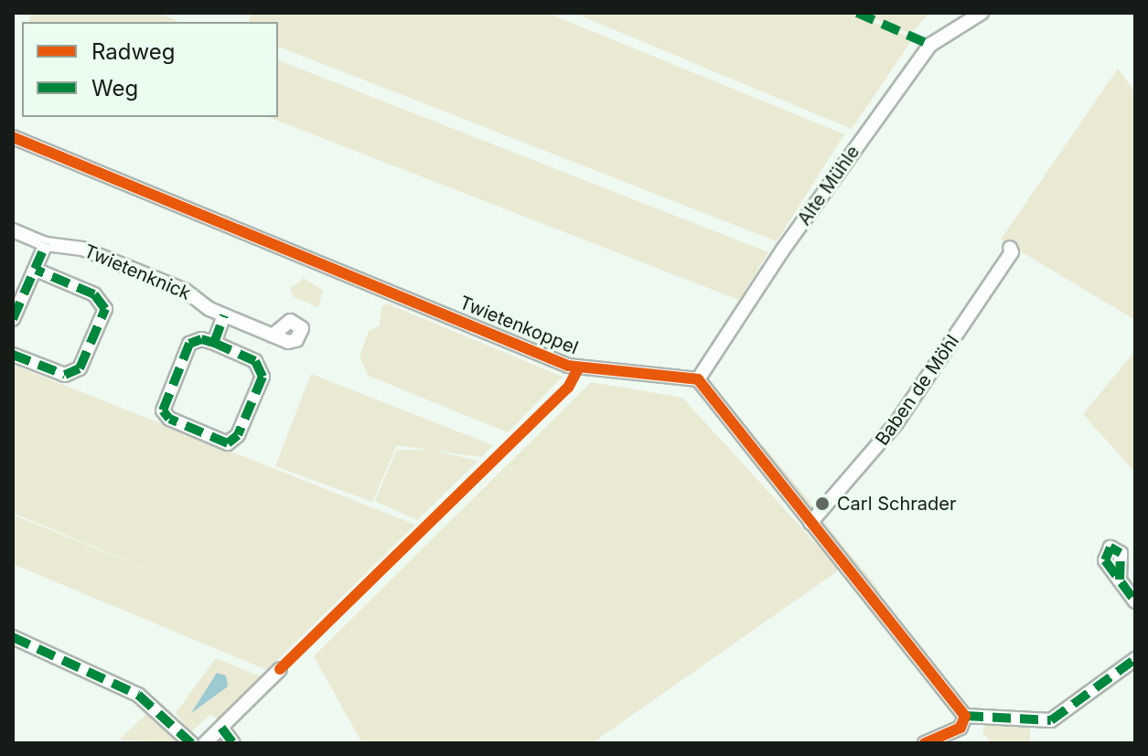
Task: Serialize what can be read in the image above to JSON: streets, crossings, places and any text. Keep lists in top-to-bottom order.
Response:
{
  "streets": {
    "street": [
      "Alte Mühle",
      "Twietenknick",
      "Twietenkoppel",
      "Baben de Möhl"
    ]
  },
  "crossings": [
    ["Alte Mühle", "Twietenkoppel"]
  ],
  "places": ["Carl Schrader"],
  "legend": ["Radweg", "Weg"]
}
